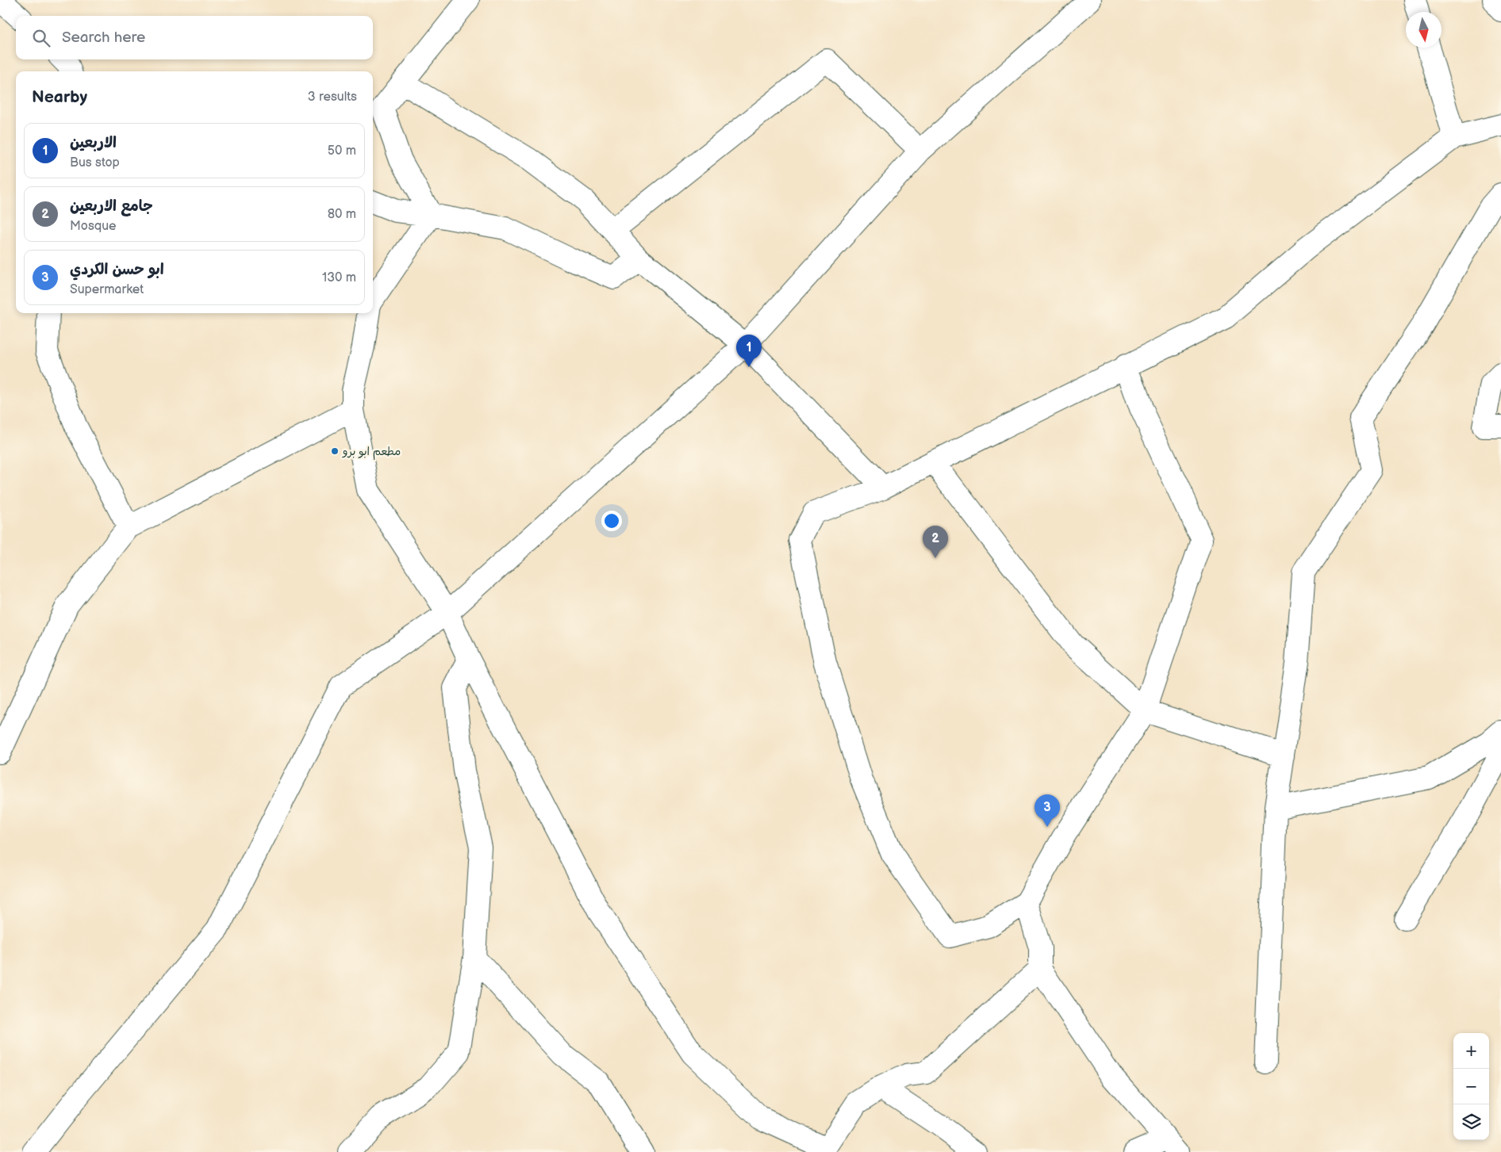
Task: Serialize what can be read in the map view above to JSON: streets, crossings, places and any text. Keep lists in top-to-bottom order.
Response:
{
  "places": ["مطعم ابو برو"],
  "north": "bottom",
  "page": {
    "search": "Search here",
    "heading": ["Nearby", "3 results"],
    "list": [
      {
        "mark": "1",
        "name": "الاربعين",
        "note": "Bus stop",
        "value": "50 m"
      },
      {
        "mark": "2",
        "name": "جامع الاربعين",
        "note": "Mosque",
        "value": "80 m"
      },
      {
        "mark": "3",
        "name": "ابو حسن الكردي",
        "note": "Supermarket",
        "value": "130 m"
      }
    ],
    "pins": ["1", "2", "3"],
    "map_buttons": ["+", "−"]
  }
}
